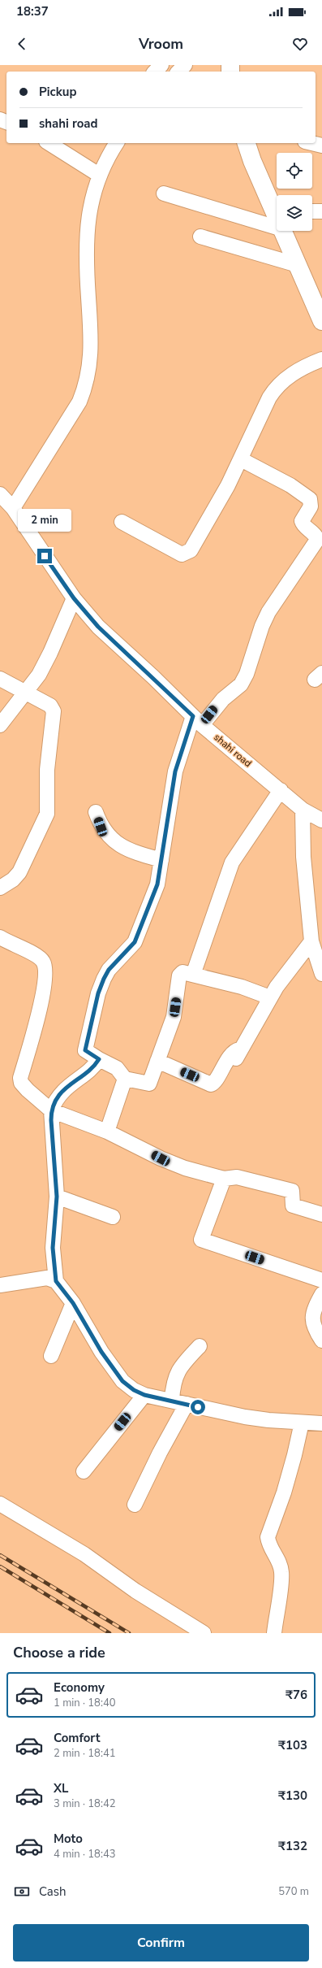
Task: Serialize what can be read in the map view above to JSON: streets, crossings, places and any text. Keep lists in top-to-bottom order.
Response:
{
  "streets": {
    "street": ["shahi road"]
  },
  "page": {
    "status": "18:37",
    "header": "Vroom",
    "banner": ["Pickup", "shahi road"],
    "bubble": "2 min",
    "heading": "Choose a ride",
    "list": [
      {
        "name": "Economy",
        "note": "1 min · 18:40",
        "value": "₹76"
      },
      {
        "name": "Comfort",
        "note": "2 min · 18:41",
        "value": "₹103"
      },
      {
        "name": "XL",
        "note": "3 min · 18:42",
        "value": "₹130"
      },
      {
        "name": "Moto",
        "note": "4 min · 18:43",
        "value": "₹132"
      }
    ],
    "pay": ["Cash", "570 m"],
    "buttons": "Confirm"
  }
}
